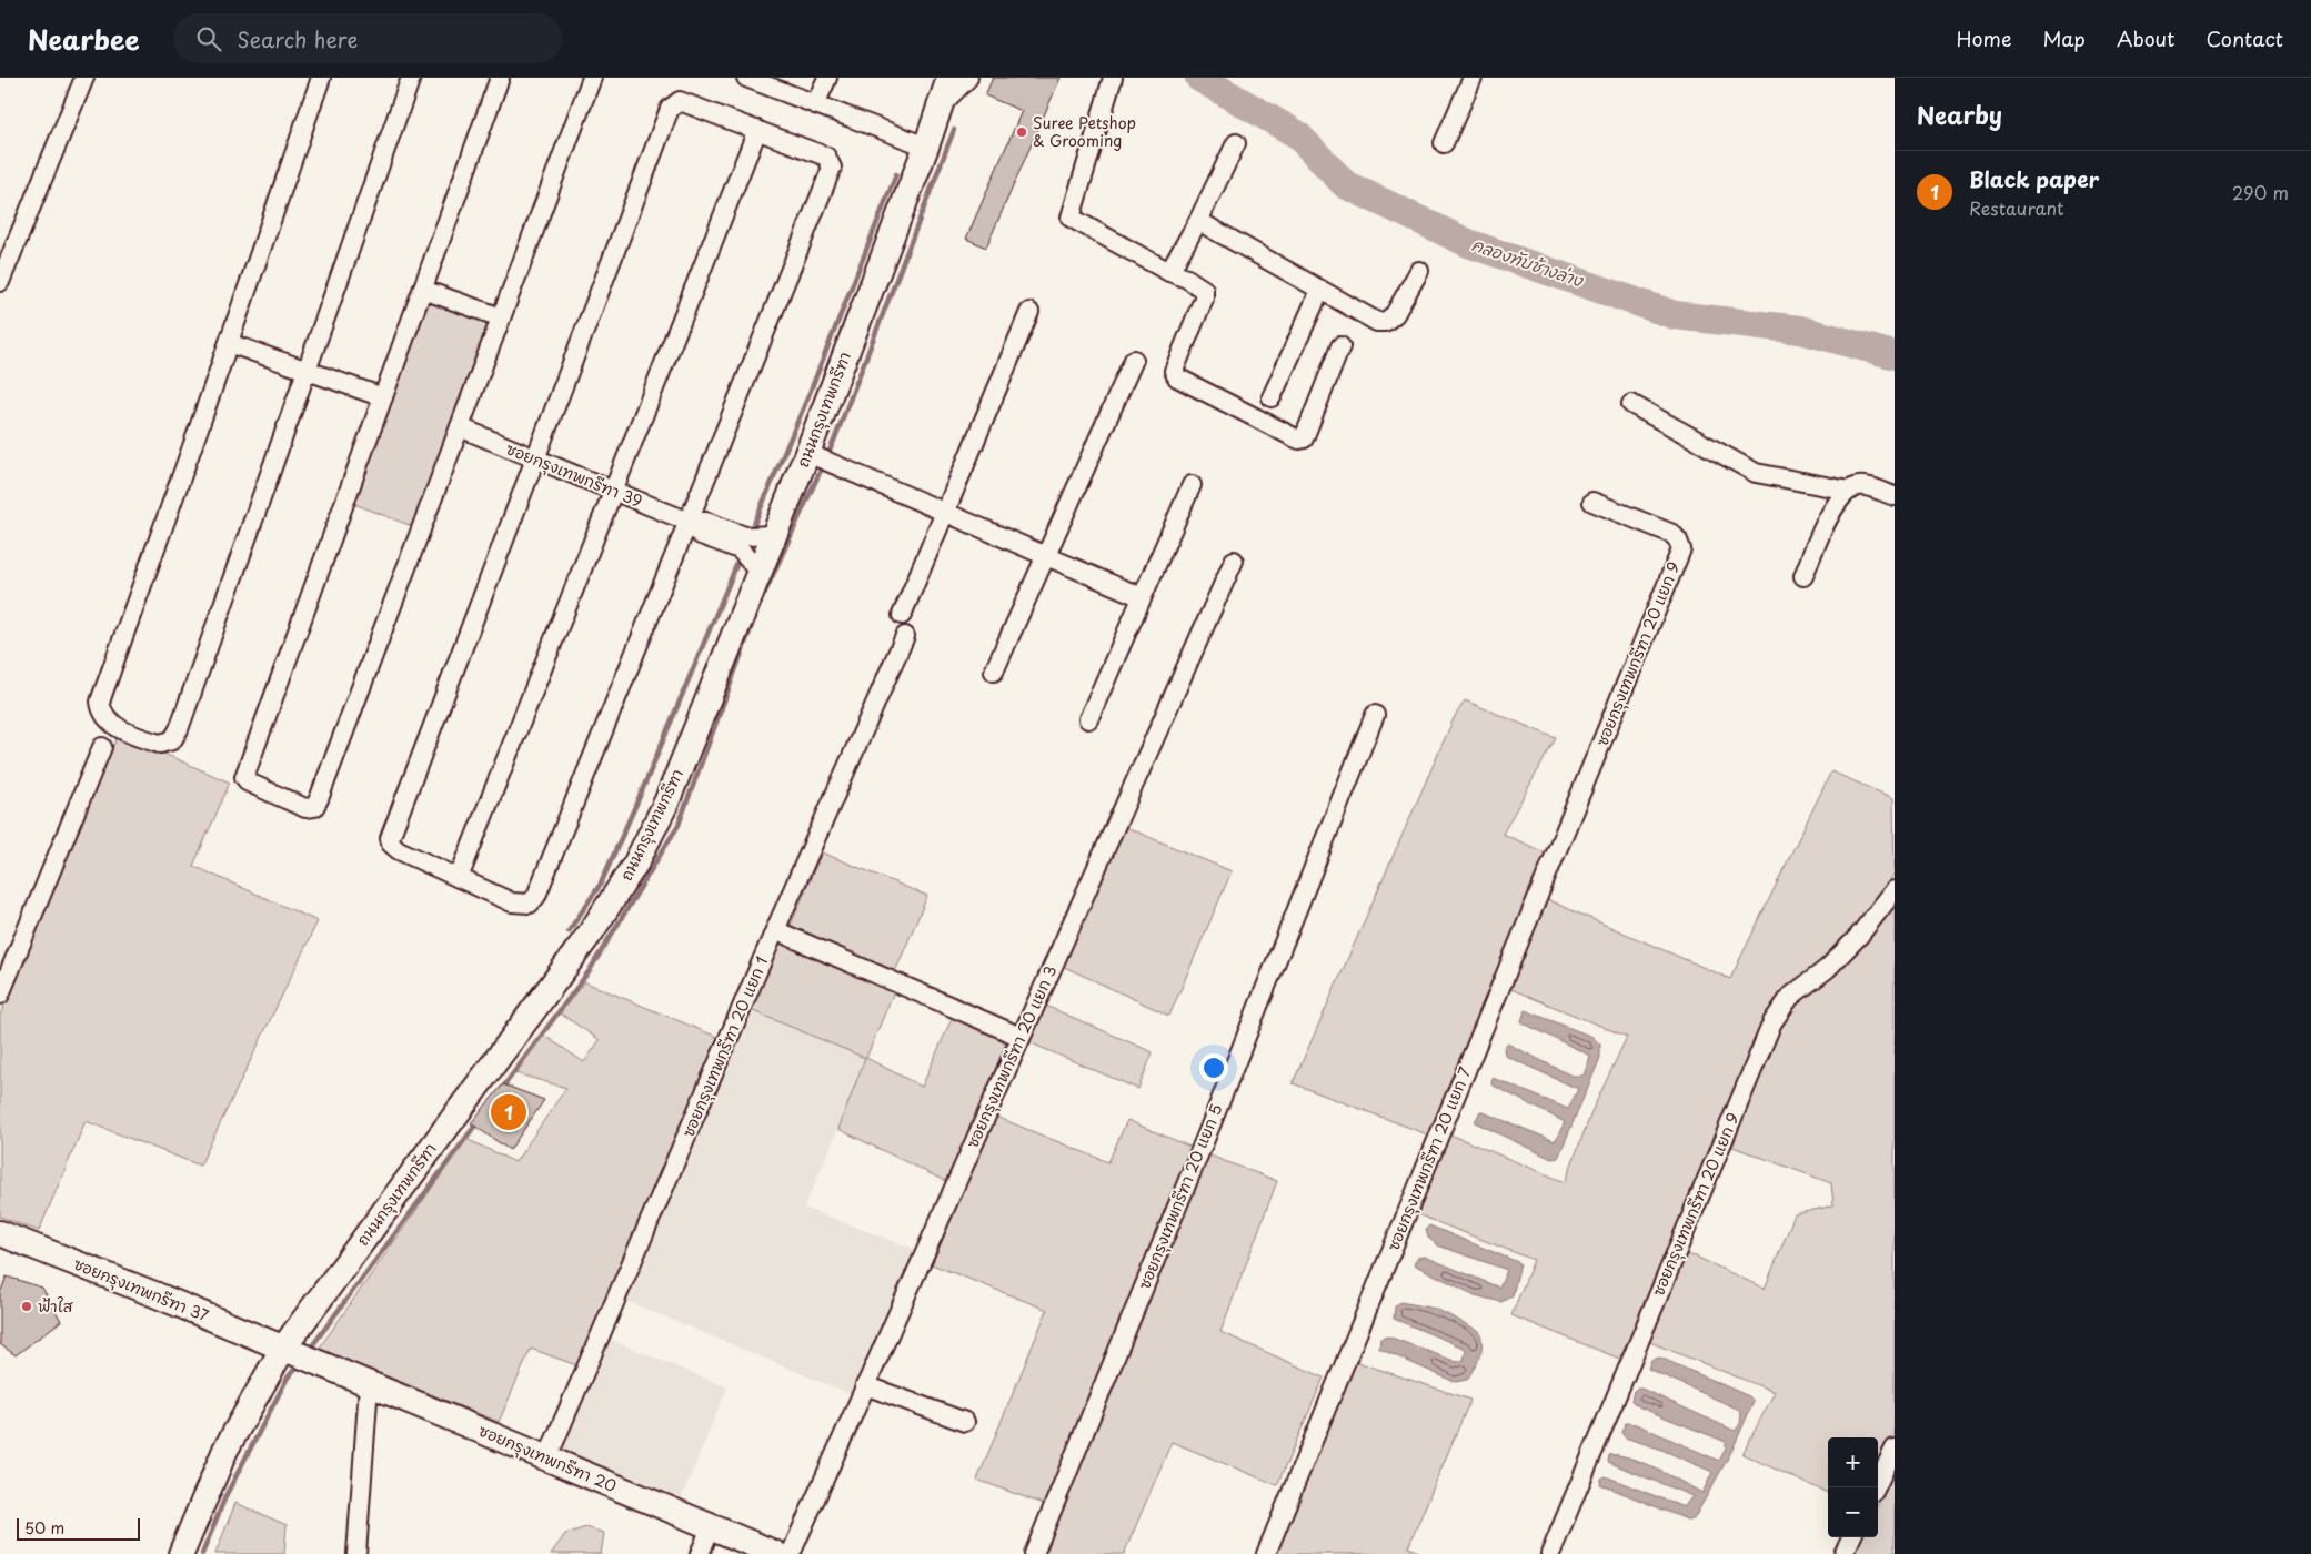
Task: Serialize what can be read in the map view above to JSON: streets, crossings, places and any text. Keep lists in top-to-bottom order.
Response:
{
  "streets": {
    "main road": ["ถนนกรุงเทพกรีฑา", "ซอยกรุงเทพกรีฑา 37", "ซอยกรุงเทพกรีฑา 20"],
    "street": [
      "ซอยกรุงเทพกรีฑา 39",
      "ซอยกรุงเทพกรีฑา 20 แยก 9",
      "ซอยกรุงเทพกรีฑา 20 แยก 1",
      "ซอยกรุงเทพกรีฑา 20 แยก 3",
      "ซอยกรุงเทพกรีฑา 20 แยก 7",
      "ซอยกรุงเทพกรีฑา 20 แยก 5"
    ]
  },
  "crossings": [
    ["ถนนกรุงเทพกรีฑา", "ซอยกรุงเทพกรีฑา 39"],
    ["ถนนกรุงเทพกรีฑา", "ซอยกรุงเทพกรีฑา 37"],
    ["ถนนกรุงเทพกรีฑา", "ซอยกรุงเทพกรีฑา 20"],
    ["ซอยกรุงเทพกรีฑา 20 แยก 9", "ซอยกรุงเทพกรีฑา 20 แยก 7"],
    ["ซอยกรุงเทพกรีฑา 20 แยก 1", "ซอยกรุงเทพกรีฑา 20"],
    ["ซอยกรุงเทพกรีฑา 37", "ซอยกรุงเทพกรีฑา 20"]
  ],
  "water": ["คลองทับช้างล่าง"],
  "places": ["Suree Petshop & Grooming", "ฟ้าใส"],
  "scale_bar": "50 m",
  "page": {
    "header": "Nearbee",
    "search": "Search here",
    "nav": [
      "Home",
      "Map",
      "About",
      "Contact"
    ],
    "heading": "Nearby",
    "list": [
      {
        "mark": "1",
        "name": "Black paper",
        "note": "Restaurant",
        "value": "290 m"
      }
    ],
    "pins": "1",
    "map_buttons": ["+", "−"],
    "scale": "50 m"
  }
}
